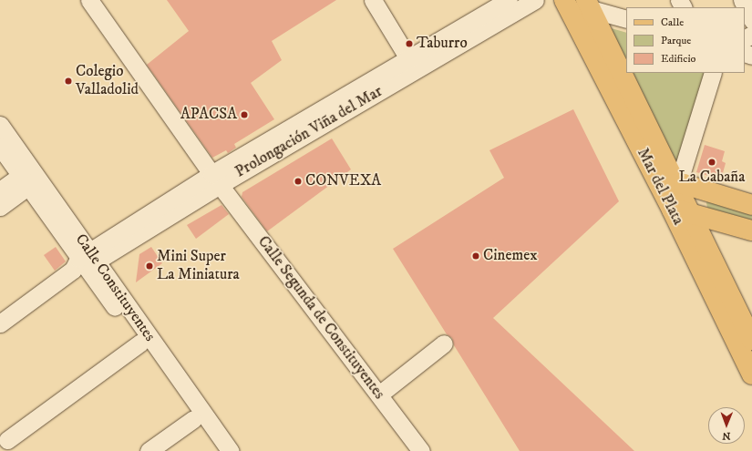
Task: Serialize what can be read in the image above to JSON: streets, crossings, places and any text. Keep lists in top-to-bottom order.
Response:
{
  "streets": {
    "main road": ["Mar del Plata"],
    "street": ["Prolongación Viña del Mar", "Calle Constituyentes", "Calle Segunda de Constituyentes"]
  },
  "crossings": [
    ["Prolongación Viña del Mar", "Calle Constituyentes"],
    ["Prolongación Viña del Mar", "Calle Segunda de Constituyentes"]
  ],
  "places": [
    "Taburro",
    "Colegio Valladolid",
    "APACSA",
    "La Cabaña",
    "CONVEXA",
    "Cinemex",
    "Mini Super La Miniatura"
  ],
  "legend": ["Calle", "Parque", "Edificio"],
  "north": "bottom"
}
